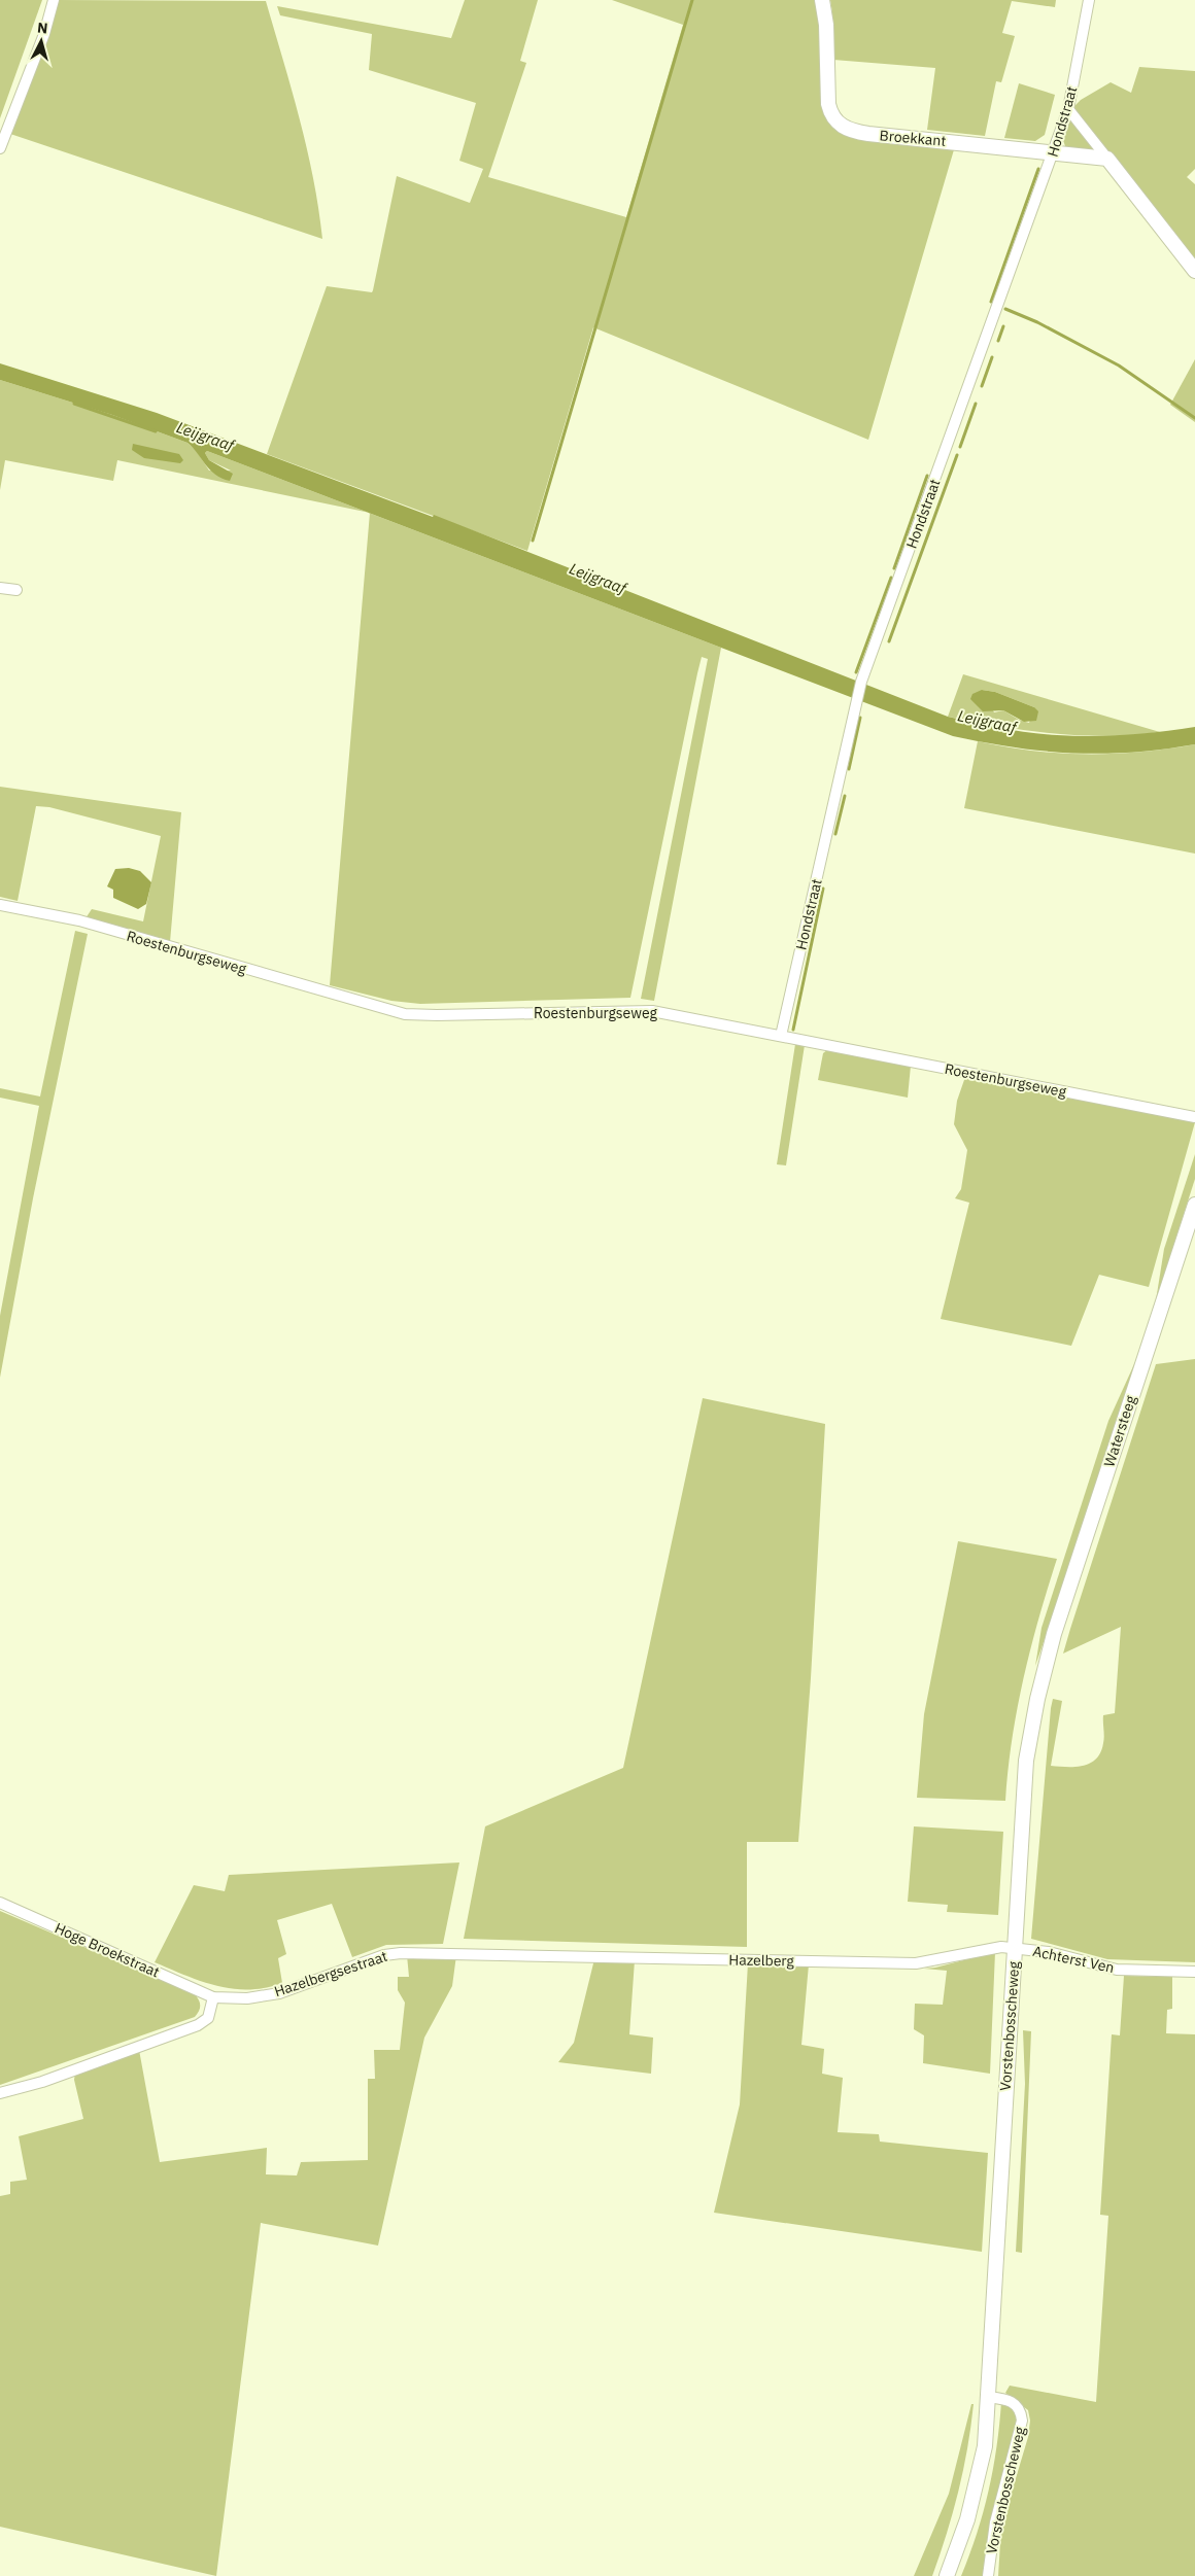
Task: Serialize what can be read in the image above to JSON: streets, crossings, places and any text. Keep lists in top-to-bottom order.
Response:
{
  "streets": {
    "street": [
      "Hondstraat",
      "Broekkant",
      "Roestenburgseweg",
      "Watersteeg",
      "Hoge Broekstraat",
      "Achterst Ven",
      "Hazelberg",
      "Hazelbergsestraat",
      "Vorstenbosscheweg"
    ]
  },
  "crossings": [
    ["Hondstraat", "Broekkant"],
    ["Hondstraat", "Roestenburgseweg"],
    ["Watersteeg", "Vorstenbosscheweg"],
    ["Hoge Broekstraat", "Hazelbergsestraat"],
    ["Achterst Ven", "Hazelberg"],
    ["Achterst Ven", "Vorstenbosscheweg"],
    ["Hazelberg", "Hazelbergsestraat"],
    ["Hazelberg", "Vorstenbosscheweg"]
  ],
  "water": ["Leijgraaf"],
  "north": "top"
}
